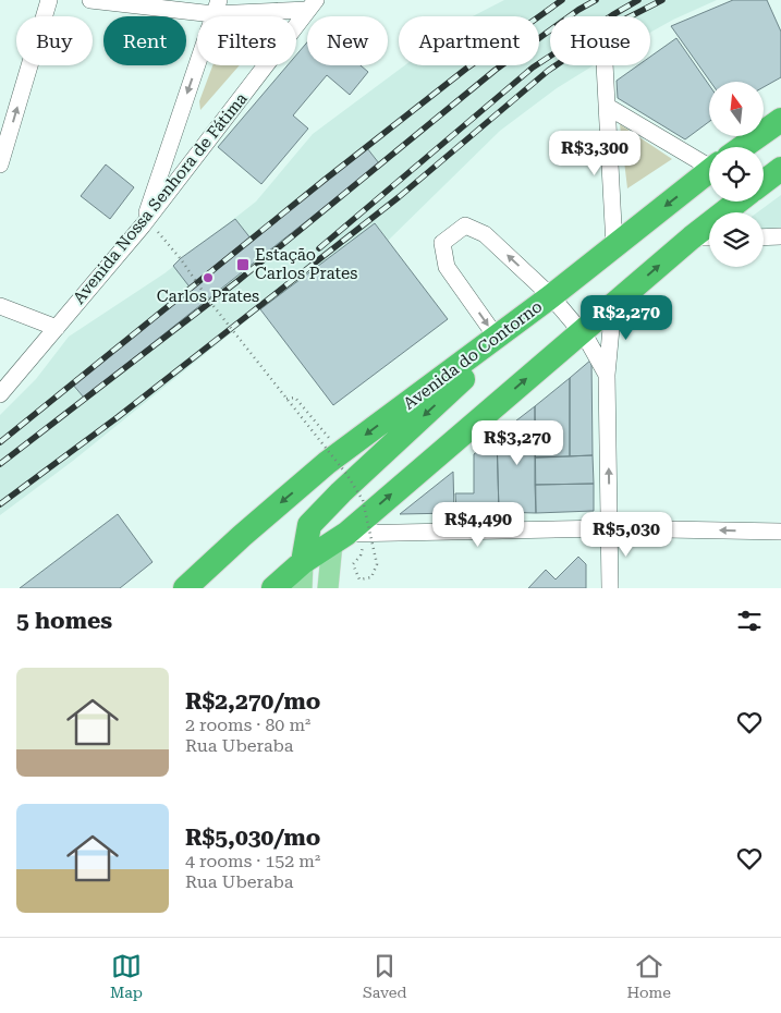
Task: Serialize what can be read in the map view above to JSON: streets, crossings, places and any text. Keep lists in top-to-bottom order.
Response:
{
  "streets": {
    "highway": ["Avenida do Contorno"],
    "street": ["Avenida Nossa Senhora de Fátima"]
  },
  "places": {
    "transit": ["Estação Carlos Prates"],
    "other": ["Carlos Prates"]
  },
  "north": "top",
  "page": {
    "chip": [
      "Buy",
      "Rent",
      "Filters",
      "New",
      "Apartment",
      "House"
    ],
    "price": [
      "R$3,300",
      "R$2,270",
      "R$3,270",
      "R$4,490",
      "R$5,030"
    ],
    "heading": "5 homes",
    "list": [
      {
        "name": "R$2,270/mo",
        "note": "2 rooms · 80 m² · Rua Uberaba"
      },
      {
        "name": "R$5,030/mo",
        "note": "4 rooms · 152 m² · Rua Uberaba"
      }
    ],
    "tabs": ["Map", "Saved", "Home"]
  }
}
